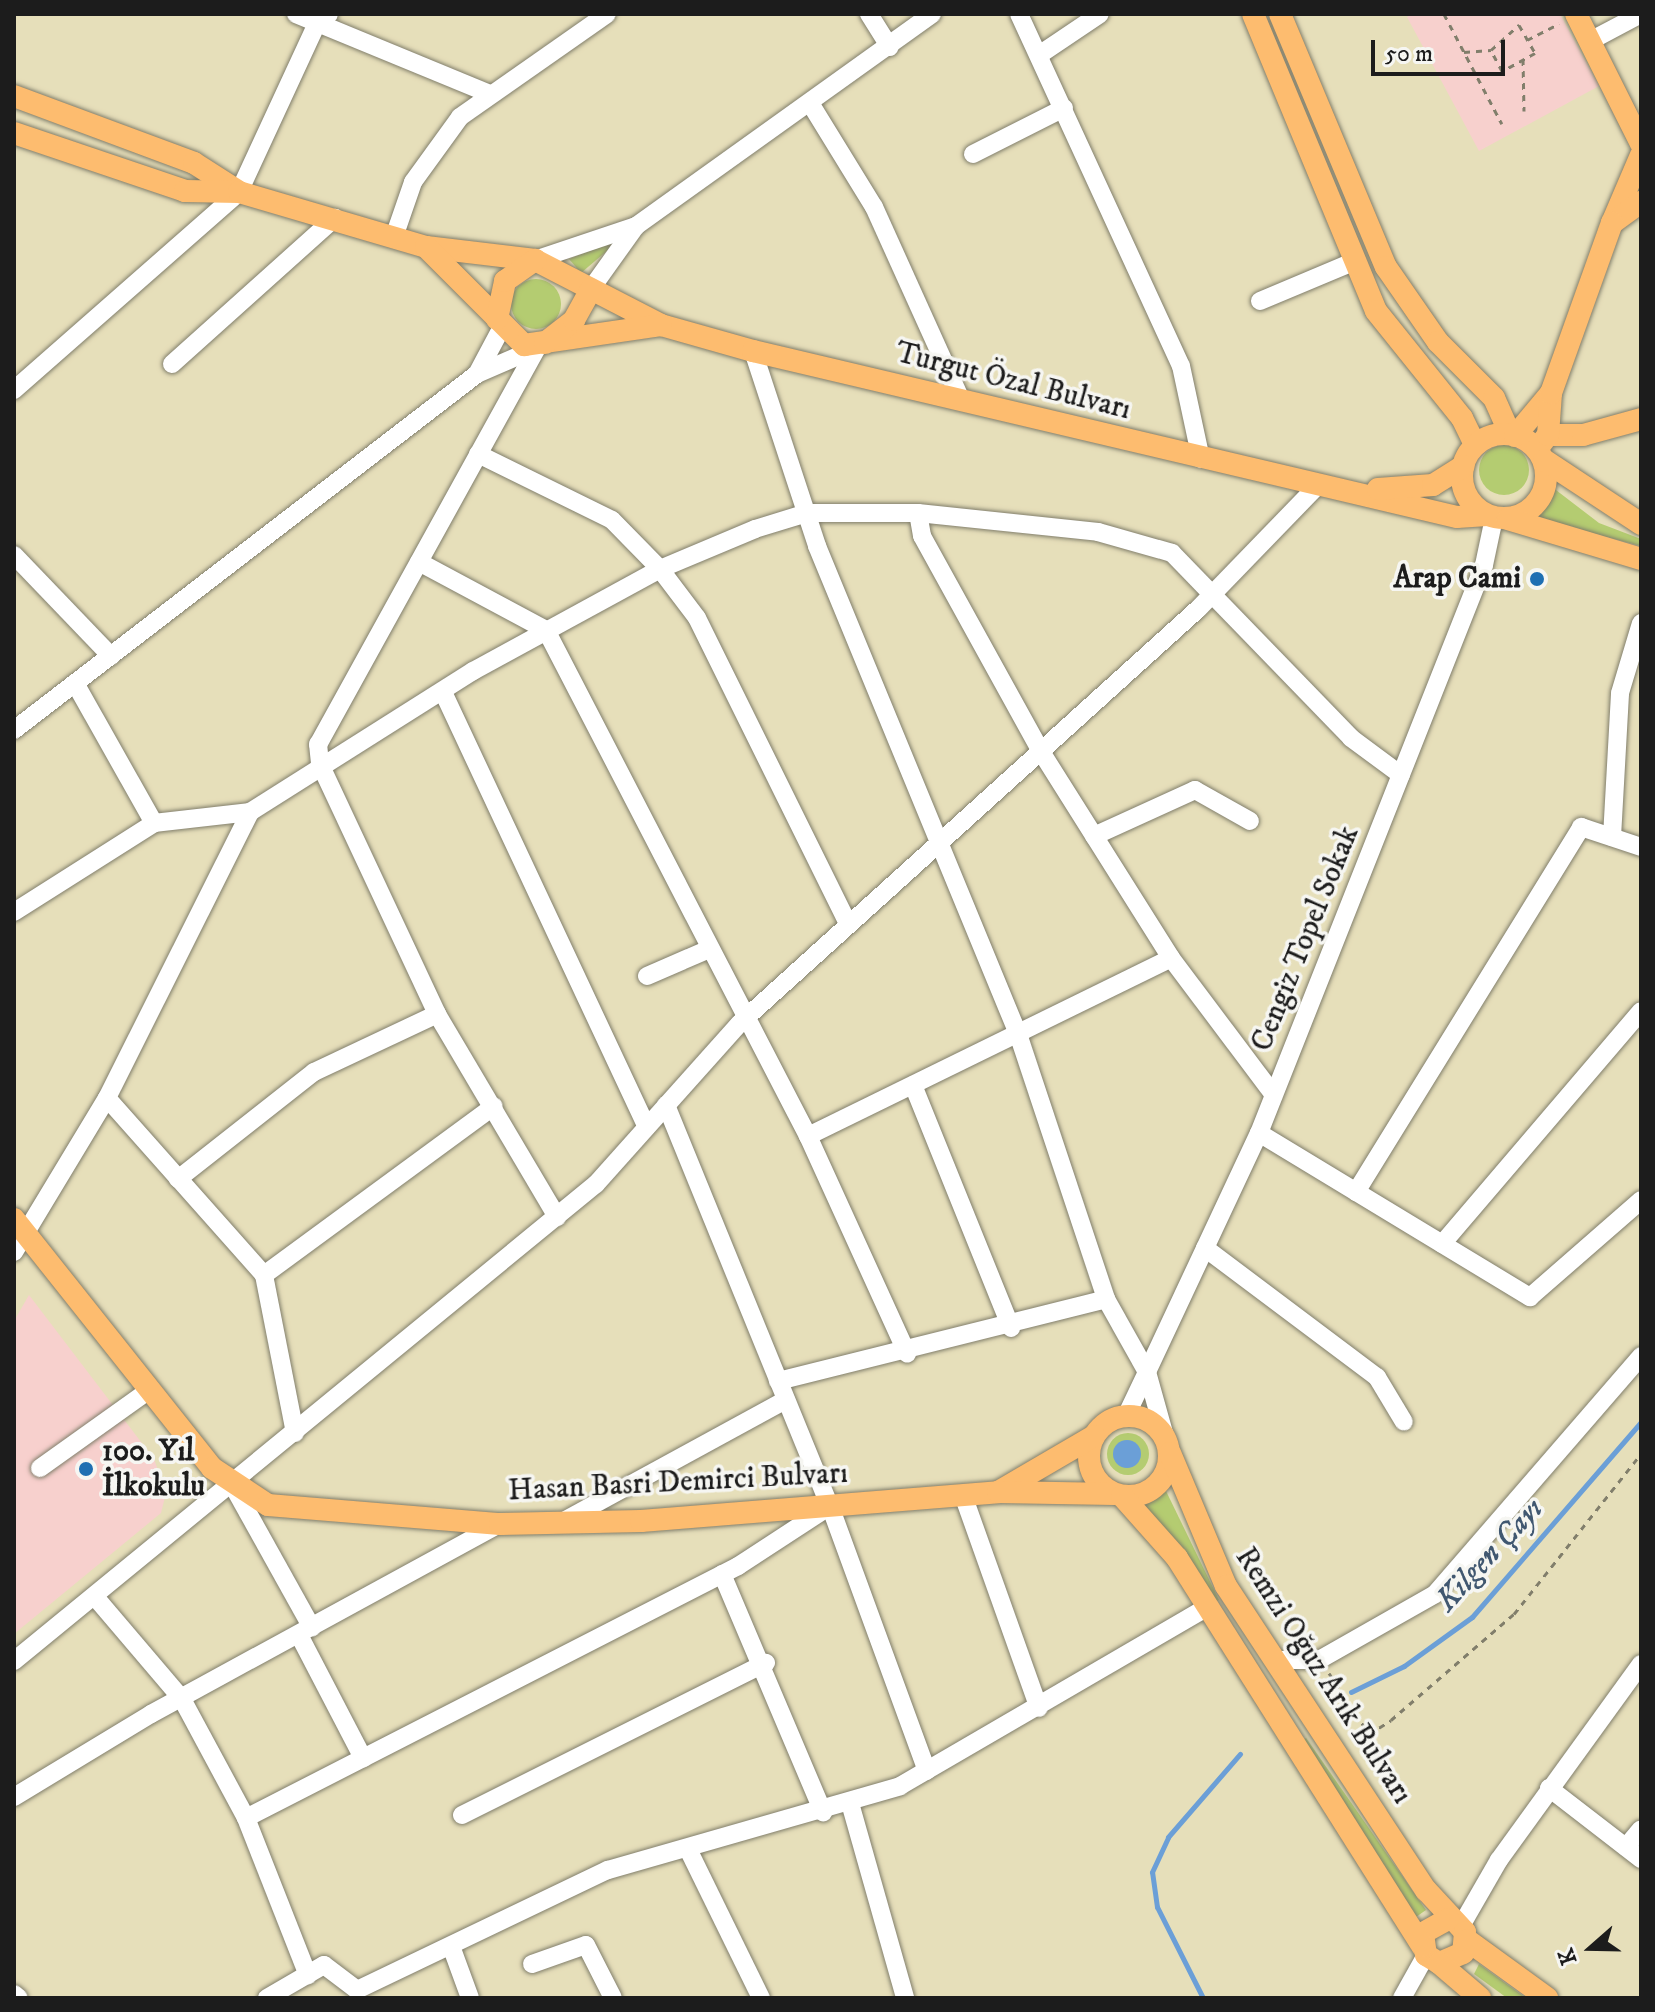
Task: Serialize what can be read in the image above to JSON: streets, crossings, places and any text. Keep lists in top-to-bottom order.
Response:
{
  "streets": {
    "main road": ["Turgut Özal Bulvarı", "Hasan Basri Demirci Bulvarı", "Remzi Oğuz Arık Bulvarı"],
    "street": ["Cengiz Topel Sokak"]
  },
  "crossings": [
    ["Turgut Özal Bulvarı", "Cengiz Topel Sokak"],
    ["Cengiz Topel Sokak", "Hasan Basri Demirci Bulvarı"],
    ["Cengiz Topel Sokak", "Remzi Oğuz Arık Bulvarı"],
    ["Hasan Basri Demirci Bulvarı", "Remzi Oğuz Arık Bulvarı"]
  ],
  "water": ["Kilgen Çayı"],
  "places": ["Arap Cami", "100. Yıl İlkokulu"],
  "scale_bar": "50 m",
  "north": "left"
}
